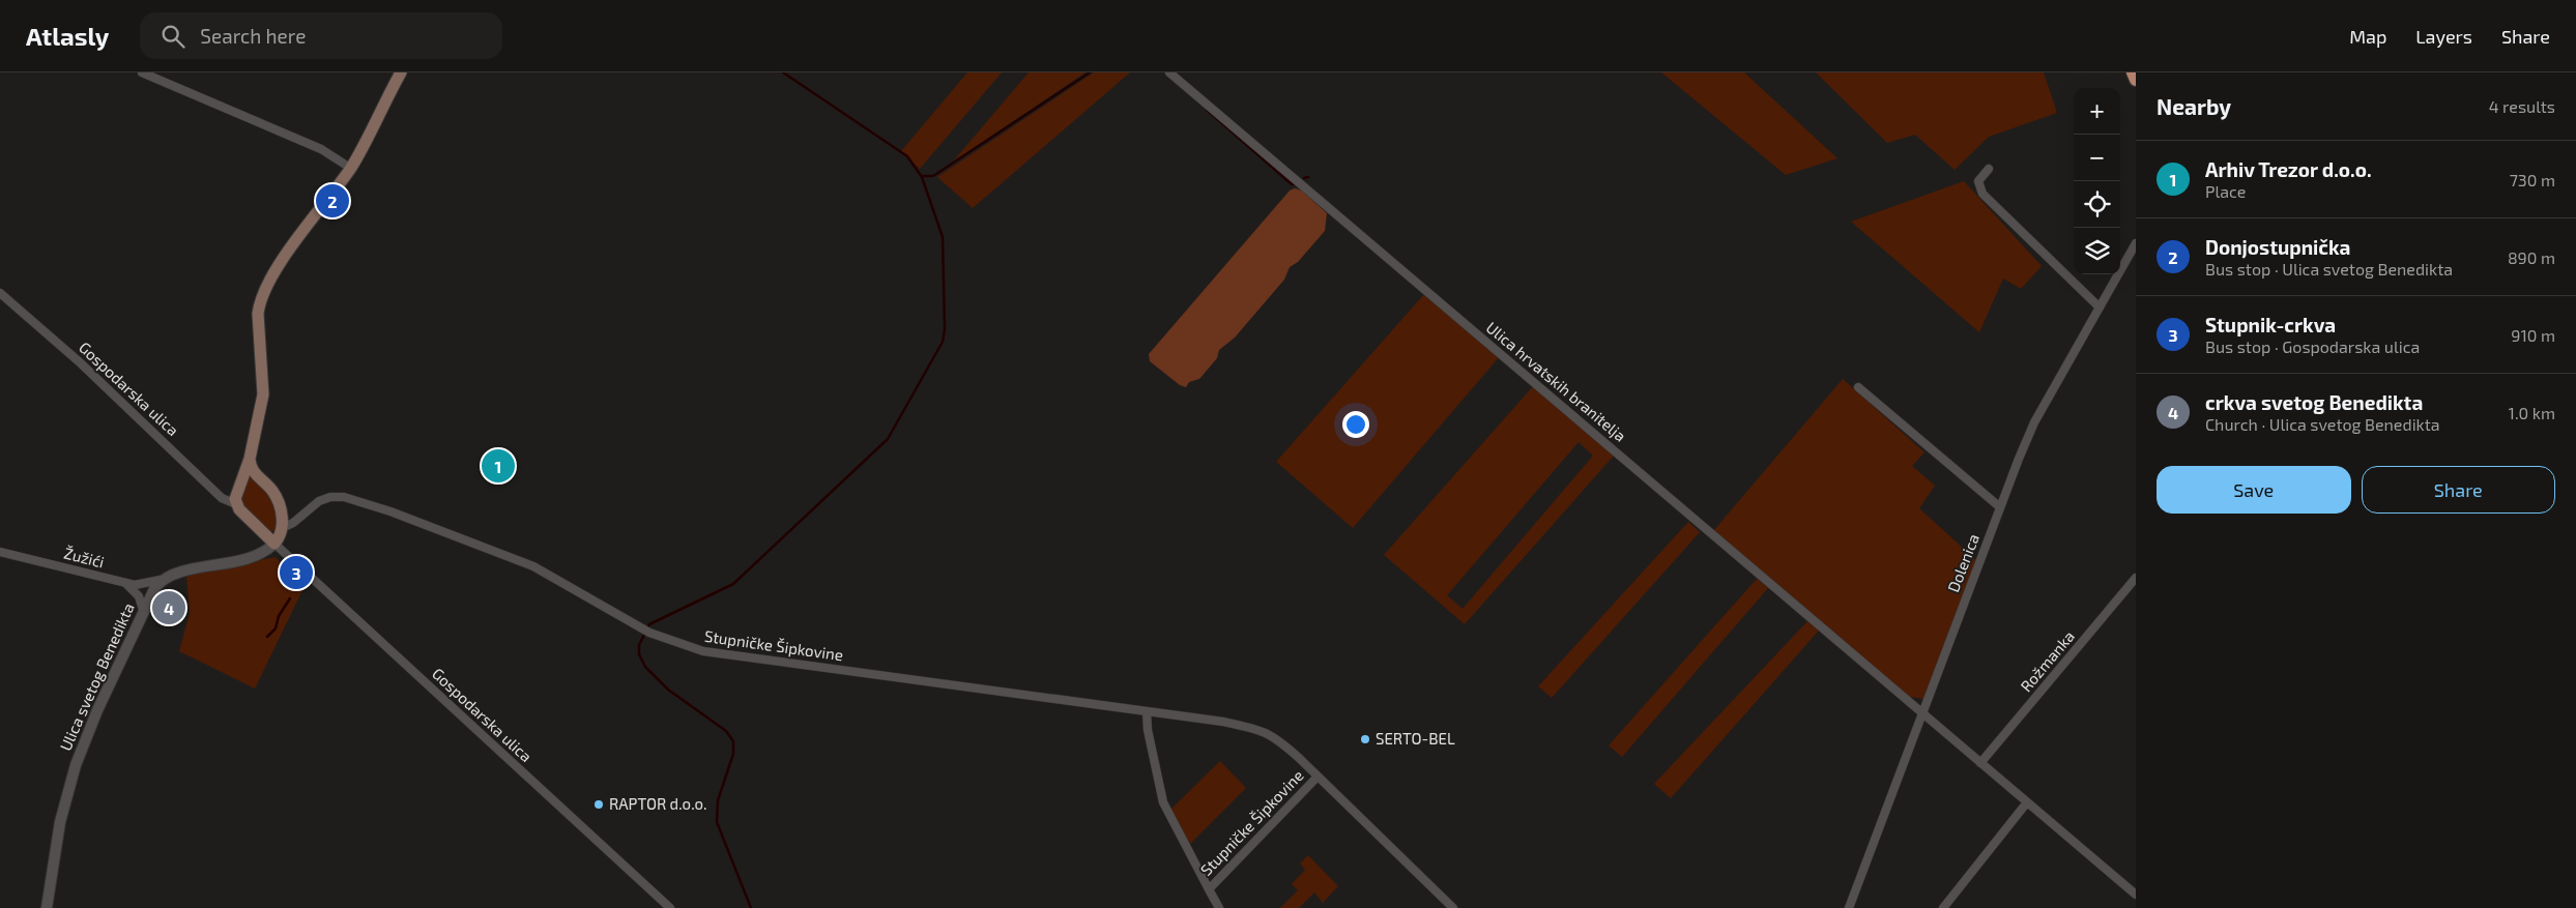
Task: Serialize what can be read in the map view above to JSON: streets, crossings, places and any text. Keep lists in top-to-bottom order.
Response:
{
  "streets": {
    "street": [
      "Ulica hrvatskih branitelja",
      "Gospodarska ulica",
      "Žužići",
      "Dolenica",
      "Stupničke Šipkovine",
      "Rožmanka",
      "Ulica svetog Benedikta"
    ]
  },
  "crossings": [
    ["Ulica hrvatskih branitelja", "Dolenica"],
    ["Žužići", "Ulica svetog Benedikta"]
  ],
  "places": ["SERTO-BEL", "RAPTOR d.o.o."],
  "page": {
    "header": "Atlasly",
    "search": "Search here",
    "nav": ["Map", "Layers", "Share"],
    "heading": ["Nearby", "4 results"],
    "map_buttons": ["+", "−"],
    "list": [
      {
        "mark": "1",
        "name": "Arhiv Trezor d.o.o.",
        "note": "Place",
        "value": "730 m"
      },
      {
        "mark": "2",
        "name": "Donjostupnička",
        "note": "Bus stop · Ulica svetog Benedikta",
        "value": "890 m"
      },
      {
        "mark": "3",
        "name": "Stupnik-crkva",
        "note": "Bus stop · Gospodarska ulica",
        "value": "910 m"
      },
      {
        "mark": "4",
        "name": "crkva svetog Benedikta",
        "note": "Church · Ulica svetog Benedikta",
        "value": "1.0 km"
      }
    ],
    "pins": [
      "2",
      "1",
      "3",
      "4"
    ],
    "buttons": ["Save", "Share"]
  }
}
